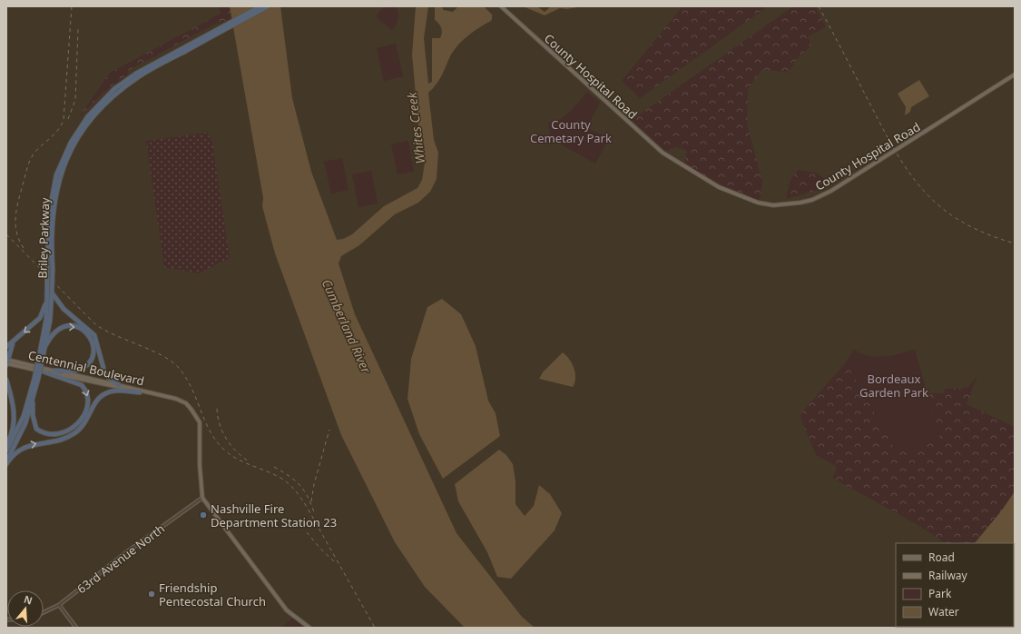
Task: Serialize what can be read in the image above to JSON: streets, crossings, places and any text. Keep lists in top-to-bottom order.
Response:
{
  "streets": {
    "highway": ["Briley Parkway"],
    "main road": ["County Hospital Road", "Centennial Boulevard"],
    "street": ["63rd Avenue North"]
  },
  "crossings": [
    ["Centennial Boulevard", "63rd Avenue North"]
  ],
  "water": ["Whites Creek", "Cumberland River"],
  "parks": ["County Cemetary Park", "Bordeaux Garden Park"],
  "places": ["Nashville Fire Department Station 23", "Friendship Pentecostal Church"],
  "legend": [
    "Road",
    "Railway",
    "Park",
    "Water"
  ],
  "north": "top"
}
